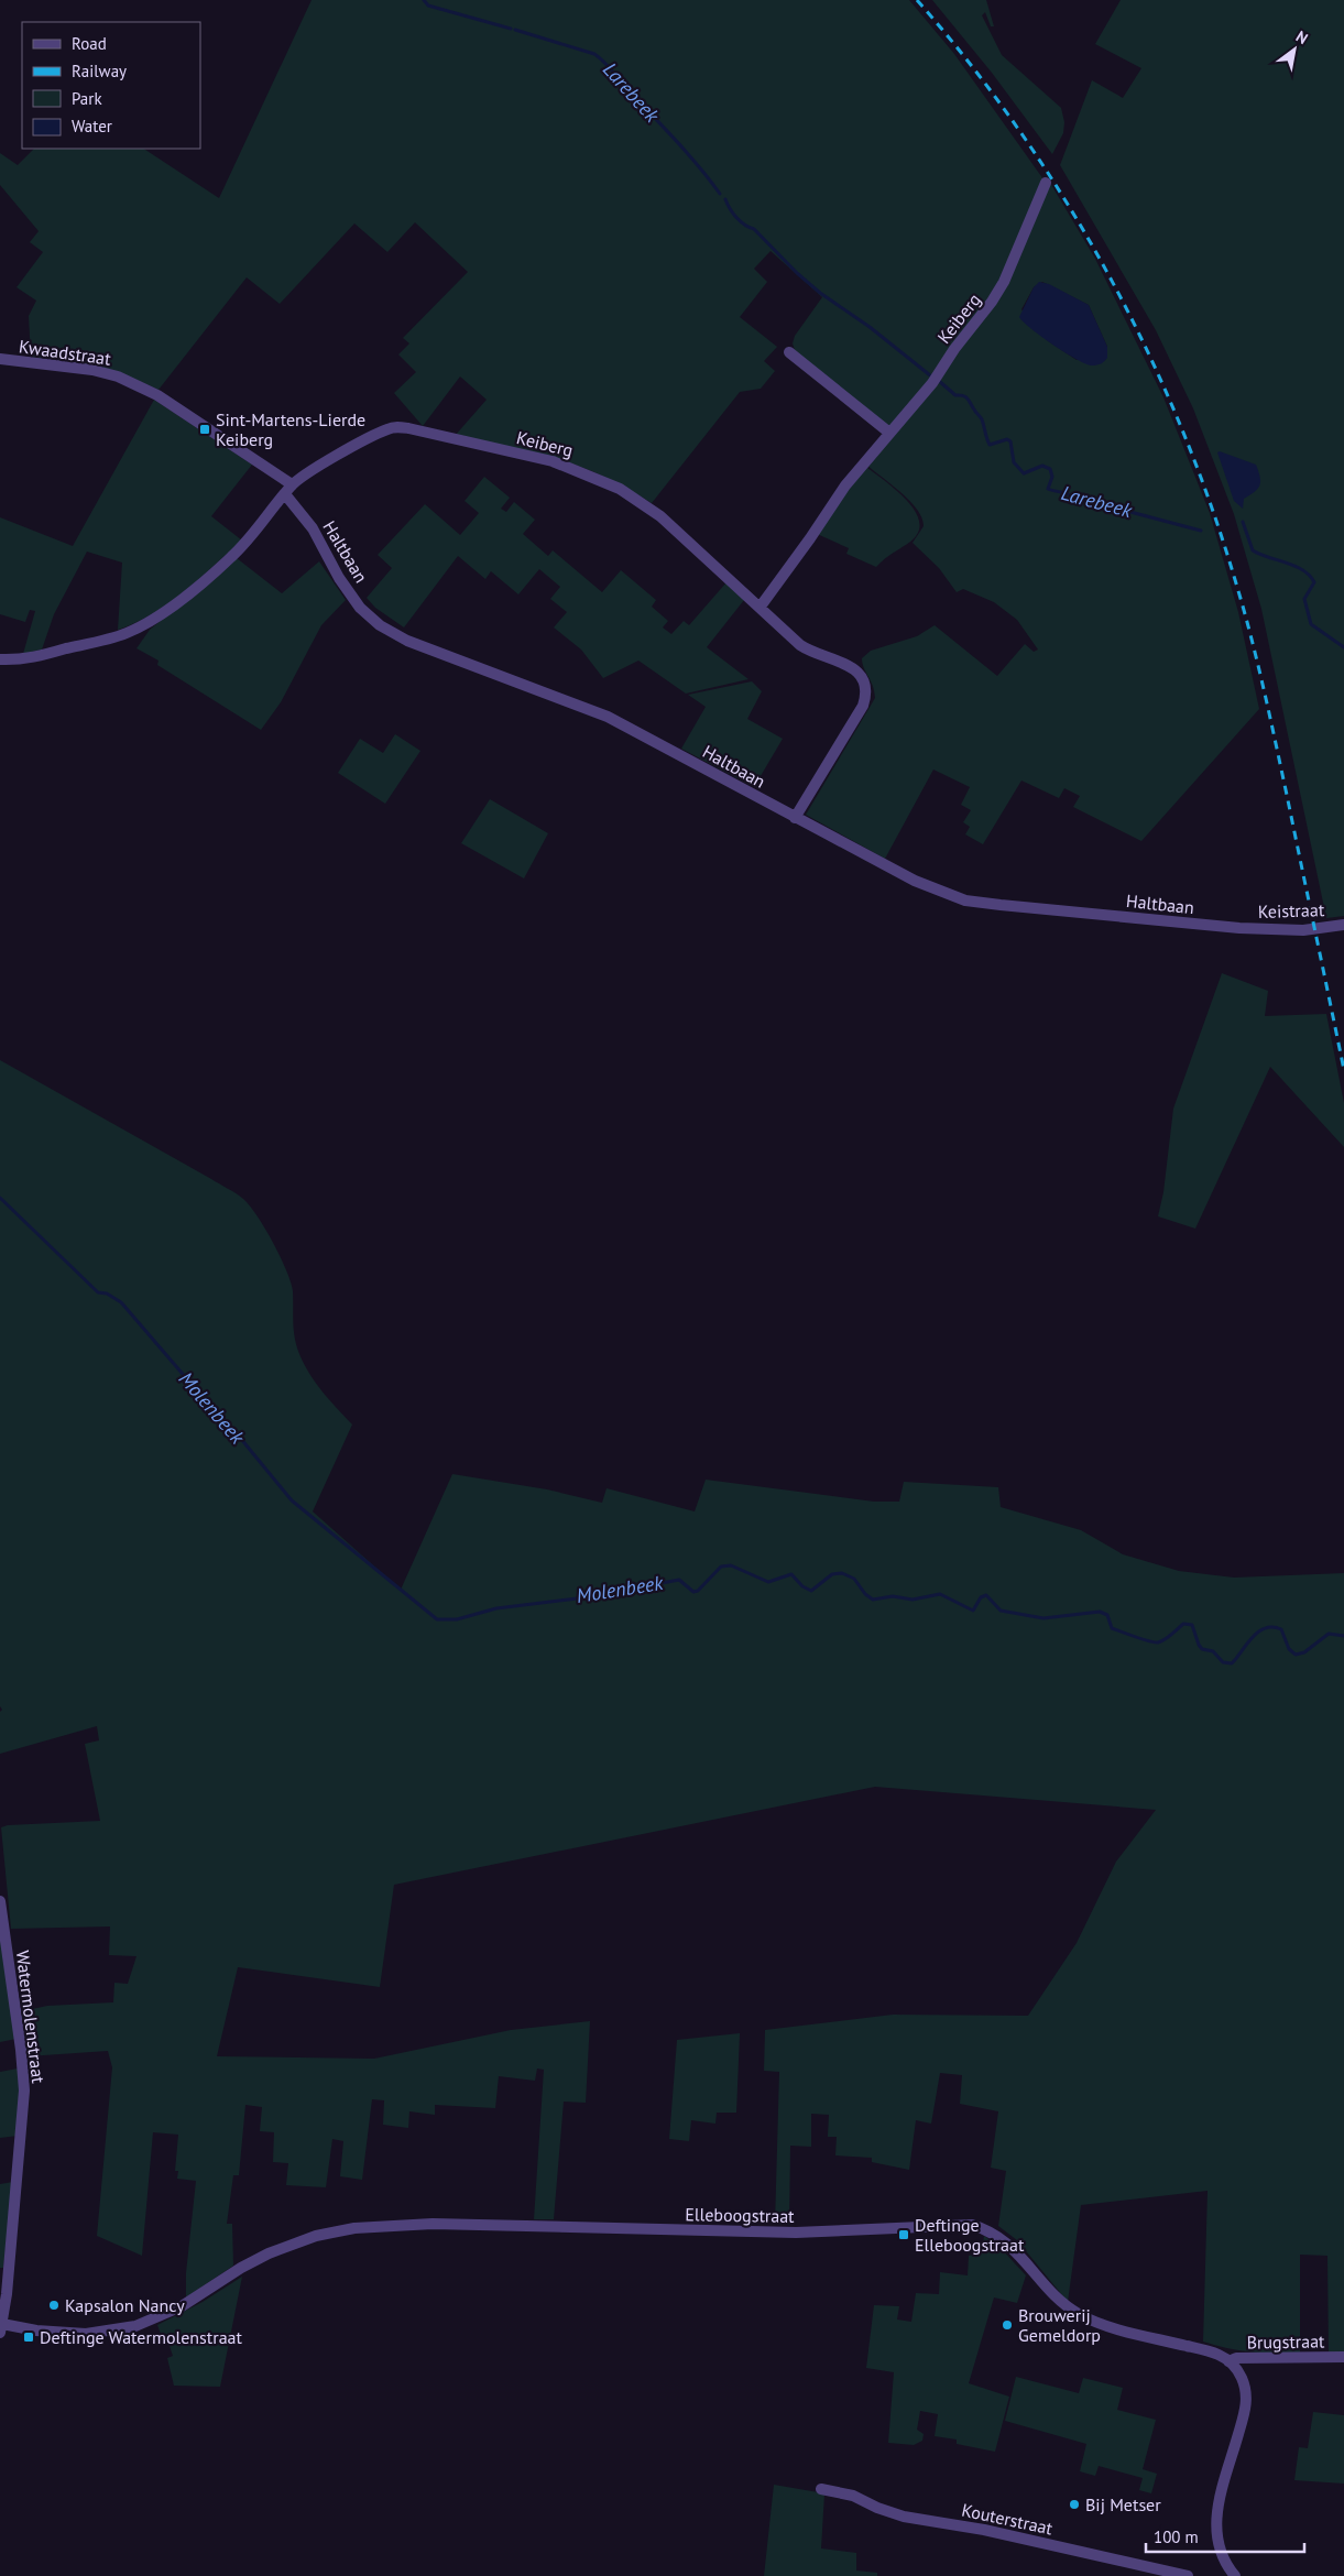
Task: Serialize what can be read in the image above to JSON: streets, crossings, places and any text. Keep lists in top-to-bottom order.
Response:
{
  "streets": {
    "street": [
      "Keiberg",
      "Kwaadstraat",
      "Haltbaan",
      "Keistraat",
      "Watermolenstraat",
      "Elleboogstraat",
      "Brugstraat",
      "Kouterstraat"
    ]
  },
  "crossings": [
    ["Keiberg", "Kwaadstraat"],
    ["Keiberg", "Haltbaan"],
    ["Haltbaan", "Keistraat"],
    ["Watermolenstraat", "Elleboogstraat"],
    ["Elleboogstraat", "Brugstraat"]
  ],
  "water": ["Larebeek", "Molenbeek"],
  "places": {
    "transit": ["Sint-Martens-Lierde Keiberg", "Deftinge Elleboogstraat", "Deftinge Watermolenstraat"],
    "other": ["Kapsalon Nancy", "Brouwerij Gemeldorp", "Bij Metser"]
  },
  "legend": [
    "Road",
    "Railway",
    "Park",
    "Water"
  ],
  "scale_bar": "100 m",
  "north": "top right"
}
